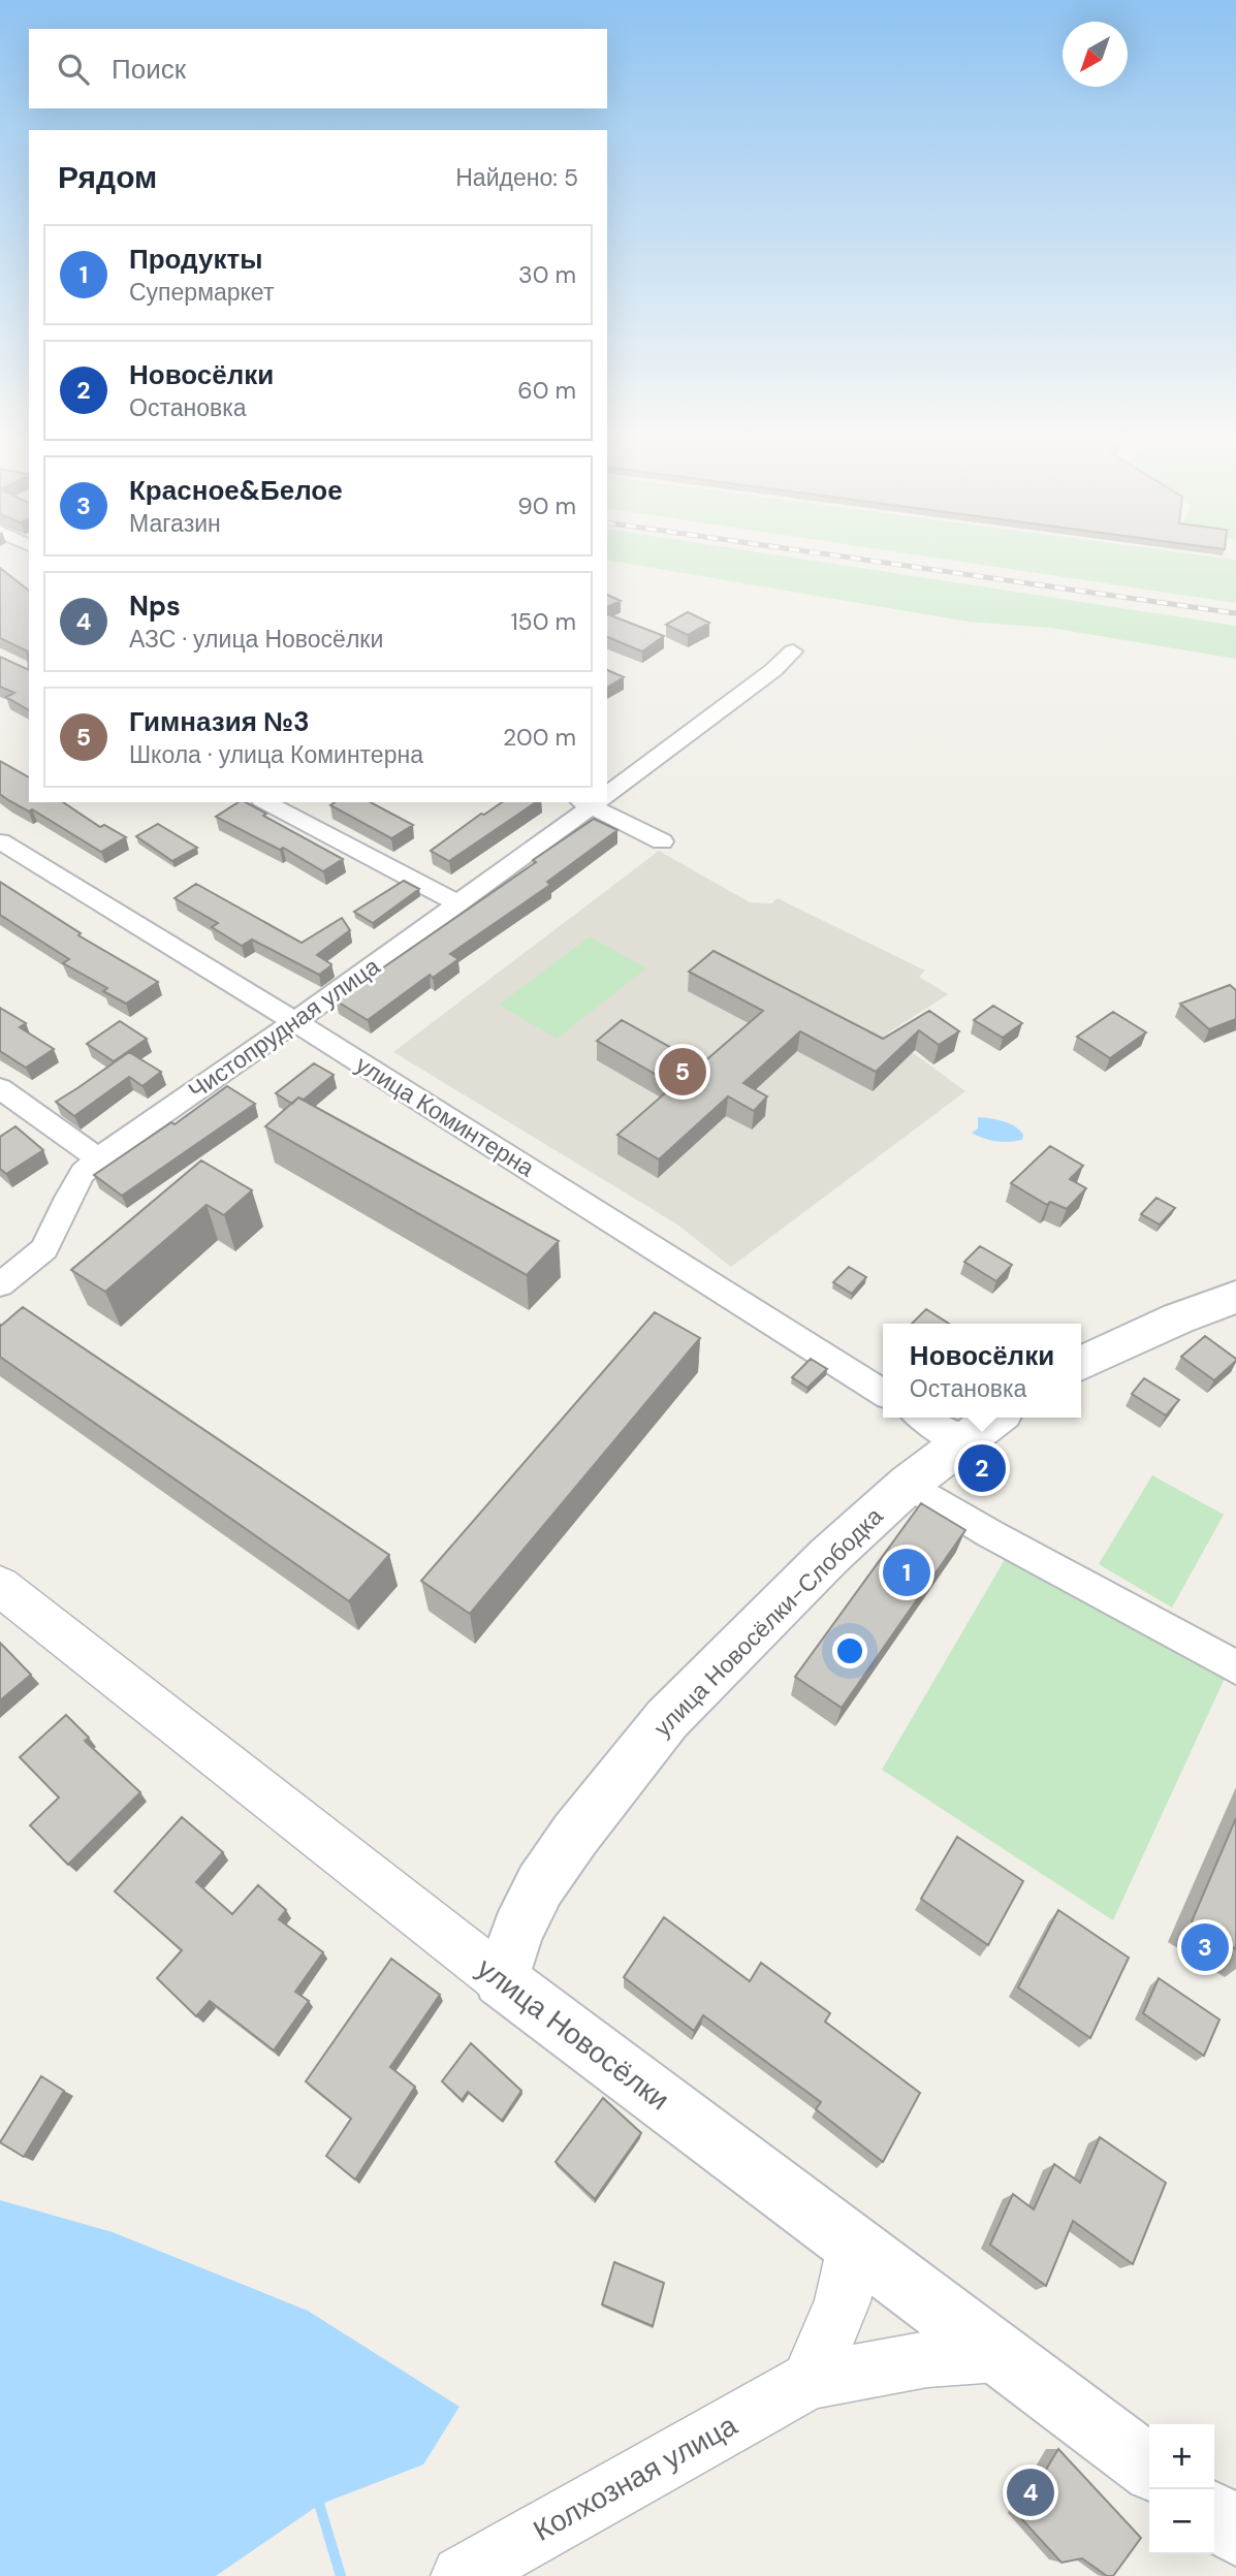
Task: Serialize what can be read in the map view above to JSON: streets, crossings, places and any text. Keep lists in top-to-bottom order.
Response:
{
  "streets": {
    "main road": ["улица Новосёлки-Слободка", "улица Новосёлки"],
    "street": ["Чистопрудная улица", "улица Коминтерна", "Колхозная улица"]
  },
  "crossings": [
    ["Чистопрудная улица", "улица Коминтерна"],
    ["улица Новосёлки-Слободка", "улица Новосёлки"],
    ["улица Новосёлки", "Колхозная улица"]
  ],
  "north": "bottom left",
  "page": {
    "search": "Поиск",
    "heading": ["Рядом", "Найдено: 5"],
    "list": [
      {
        "mark": "1",
        "name": "Продукты",
        "note": "Супермаркет",
        "value": "30 m"
      },
      {
        "mark": "2",
        "name": "Новосёлки",
        "note": "Остановка",
        "value": "60 m"
      },
      {
        "mark": "3",
        "name": "Красное&Белое",
        "note": "Магазин",
        "value": "90 m"
      },
      {
        "mark": "4",
        "name": "Nps",
        "note": "АЗС · улица Новосёлки",
        "value": "150 m"
      },
      {
        "mark": "5",
        "name": "Гимназия №3",
        "note": "Школа · улица Коминтерна",
        "value": "200 m"
      }
    ],
    "pins": [
      "5",
      "2",
      "1",
      "3",
      "4"
    ],
    "popup": ["Новосёлки", "Остановка"],
    "map_buttons": ["+", "−"]
  }
}
